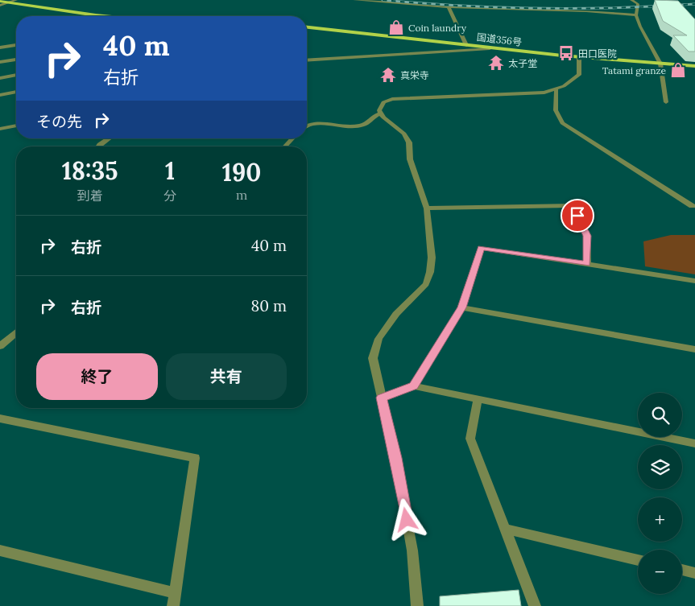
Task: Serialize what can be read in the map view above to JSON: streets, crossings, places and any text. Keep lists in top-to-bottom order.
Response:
{
  "streets": {
    "highway": ["国道356号"]
  },
  "places": {
    "shop": ["Coin laundry", "Tatami granze"],
    "bus stop": ["田口医院"],
    "temple": ["太子堂", "真栄寺"]
  },
  "page": {
    "turn": ["40 m", "右折"],
    "then": "その先",
    "eta": [
      "18:35",
      "到着",
      "1",
      "分",
      "190",
      "m"
    ],
    "list": [
      {
        "name": "右折",
        "value": "40 m"
      },
      {
        "name": "右折",
        "value": "80 m"
      }
    ],
    "buttons": ["終了", "共有"],
    "map_buttons": ["+", "−"]
  }
}
